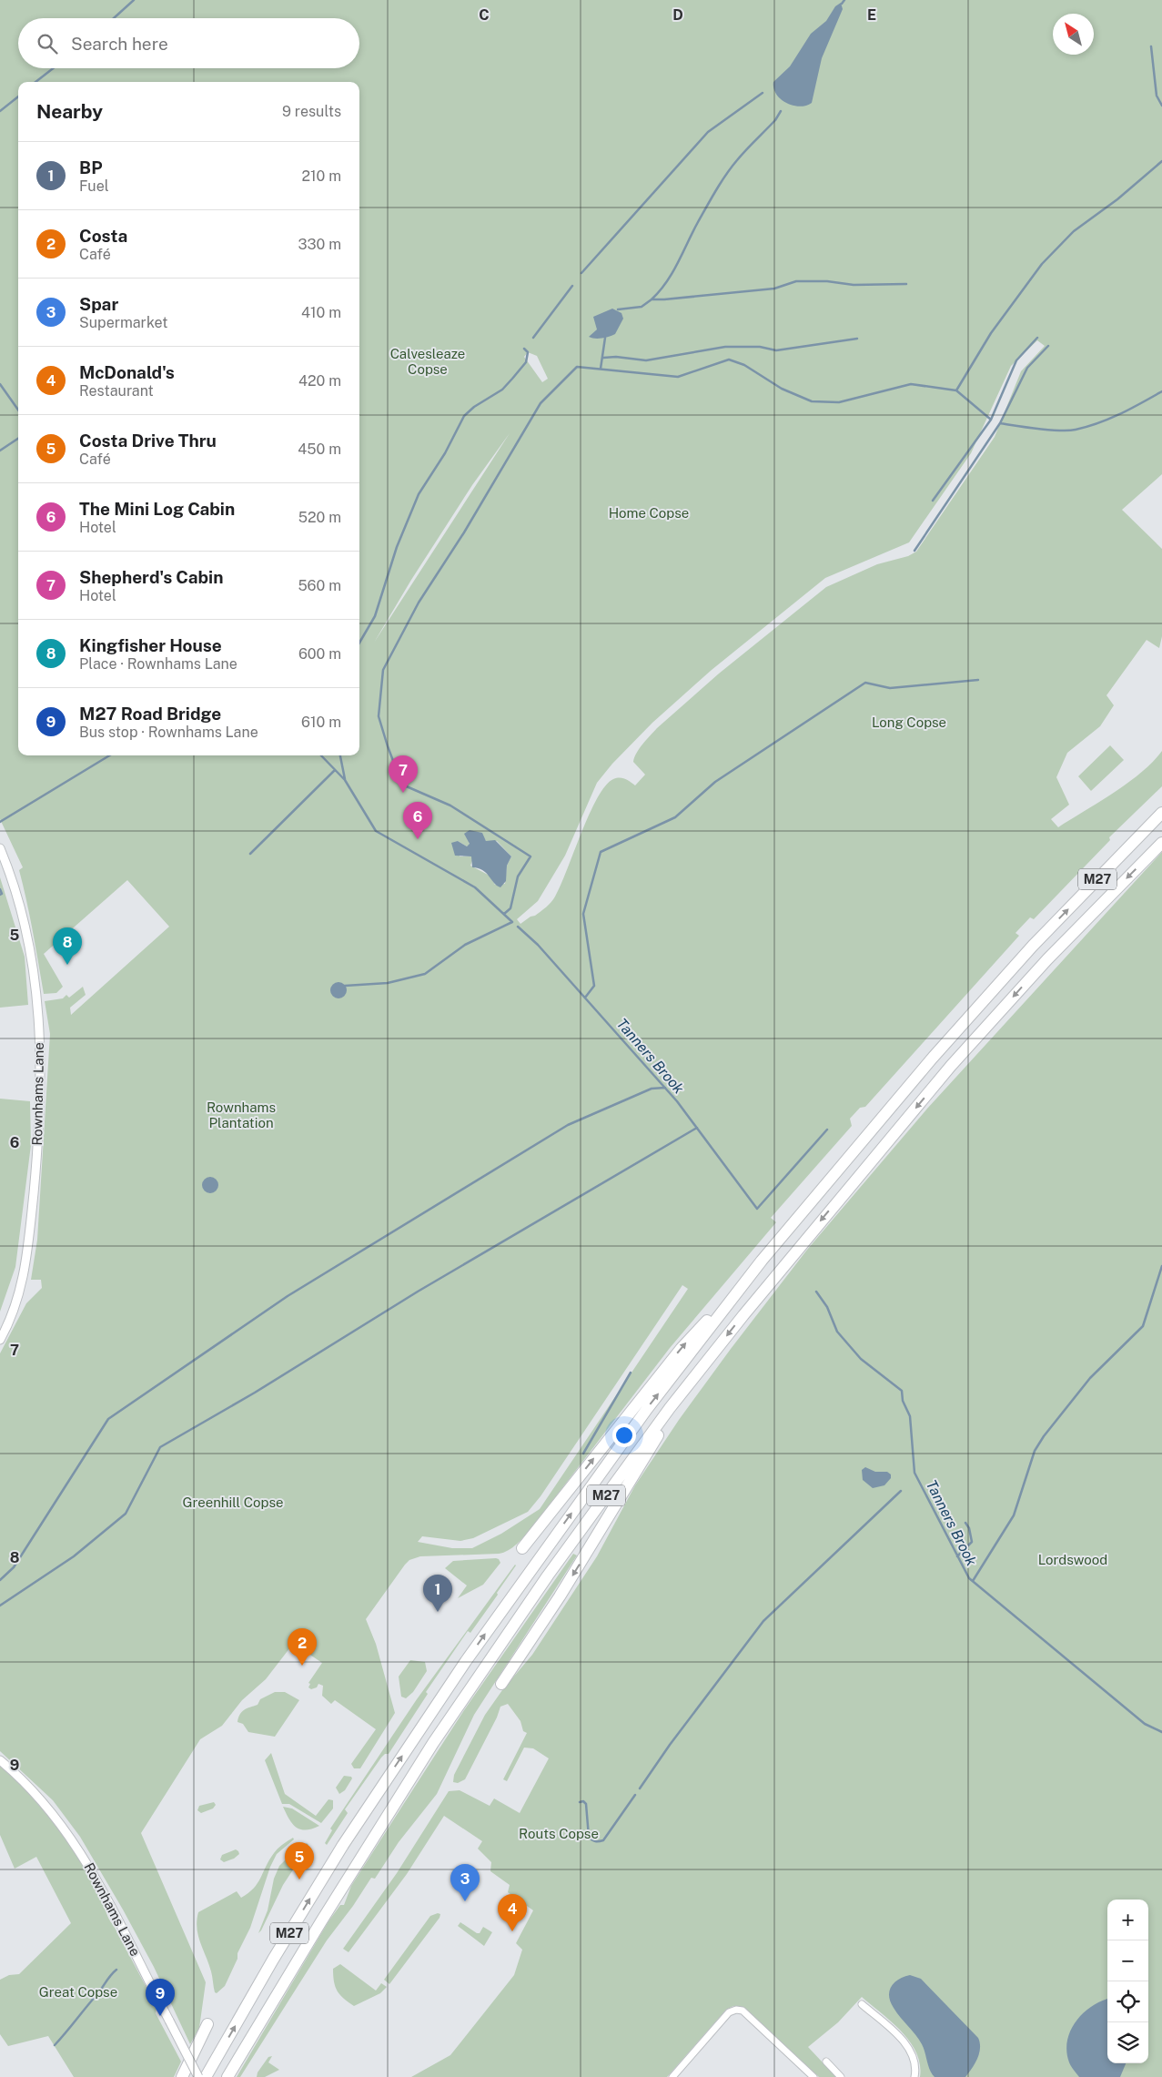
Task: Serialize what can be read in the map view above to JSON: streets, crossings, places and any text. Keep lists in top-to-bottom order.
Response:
{
  "streets": {
    "highway": ["M27"],
    "street": ["Rownhams Lane"]
  },
  "water": ["Tanners Brook"],
  "parks": [
    "Calvesleaze Copse",
    "Home Copse",
    "Long Copse",
    "Rownhams Plantation",
    "Greenhill Copse",
    "Lordswood",
    "Routs Copse",
    "Great Copse"
  ],
  "north": "top left",
  "page": {
    "search": "Search here",
    "heading": ["Nearby", "9 results"],
    "list": [
      {
        "mark": "1",
        "name": "BP",
        "note": "Fuel",
        "value": "210 m"
      },
      {
        "mark": "2",
        "name": "Costa",
        "note": "Café",
        "value": "330 m"
      },
      {
        "mark": "3",
        "name": "Spar",
        "note": "Supermarket",
        "value": "410 m"
      },
      {
        "mark": "4",
        "name": "McDonald's",
        "note": "Restaurant",
        "value": "420 m"
      },
      {
        "mark": "5",
        "name": "Costa Drive Thru",
        "note": "Café",
        "value": "450 m"
      },
      {
        "mark": "6",
        "name": "The Mini Log Cabin",
        "note": "Hotel",
        "value": "520 m"
      },
      {
        "mark": "7",
        "name": "Shepherd's Cabin",
        "note": "Hotel",
        "value": "560 m"
      },
      {
        "mark": "8",
        "name": "Kingfisher House",
        "note": "Place · Rownhams Lane",
        "value": "600 m"
      },
      {
        "mark": "9",
        "name": "M27 Road Bridge",
        "note": "Bus stop · Rownhams Lane",
        "value": "610 m"
      }
    ],
    "pins": [
      "7",
      "6",
      "8",
      "1",
      "2",
      "5",
      "3",
      "4",
      "9"
    ],
    "map_buttons": ["+", "−"]
  },
  "grid": {
    "columns": ["C", "D", "E"],
    "rows": [
      "5",
      "6",
      "7",
      "8",
      "9"
    ]
  }
}
